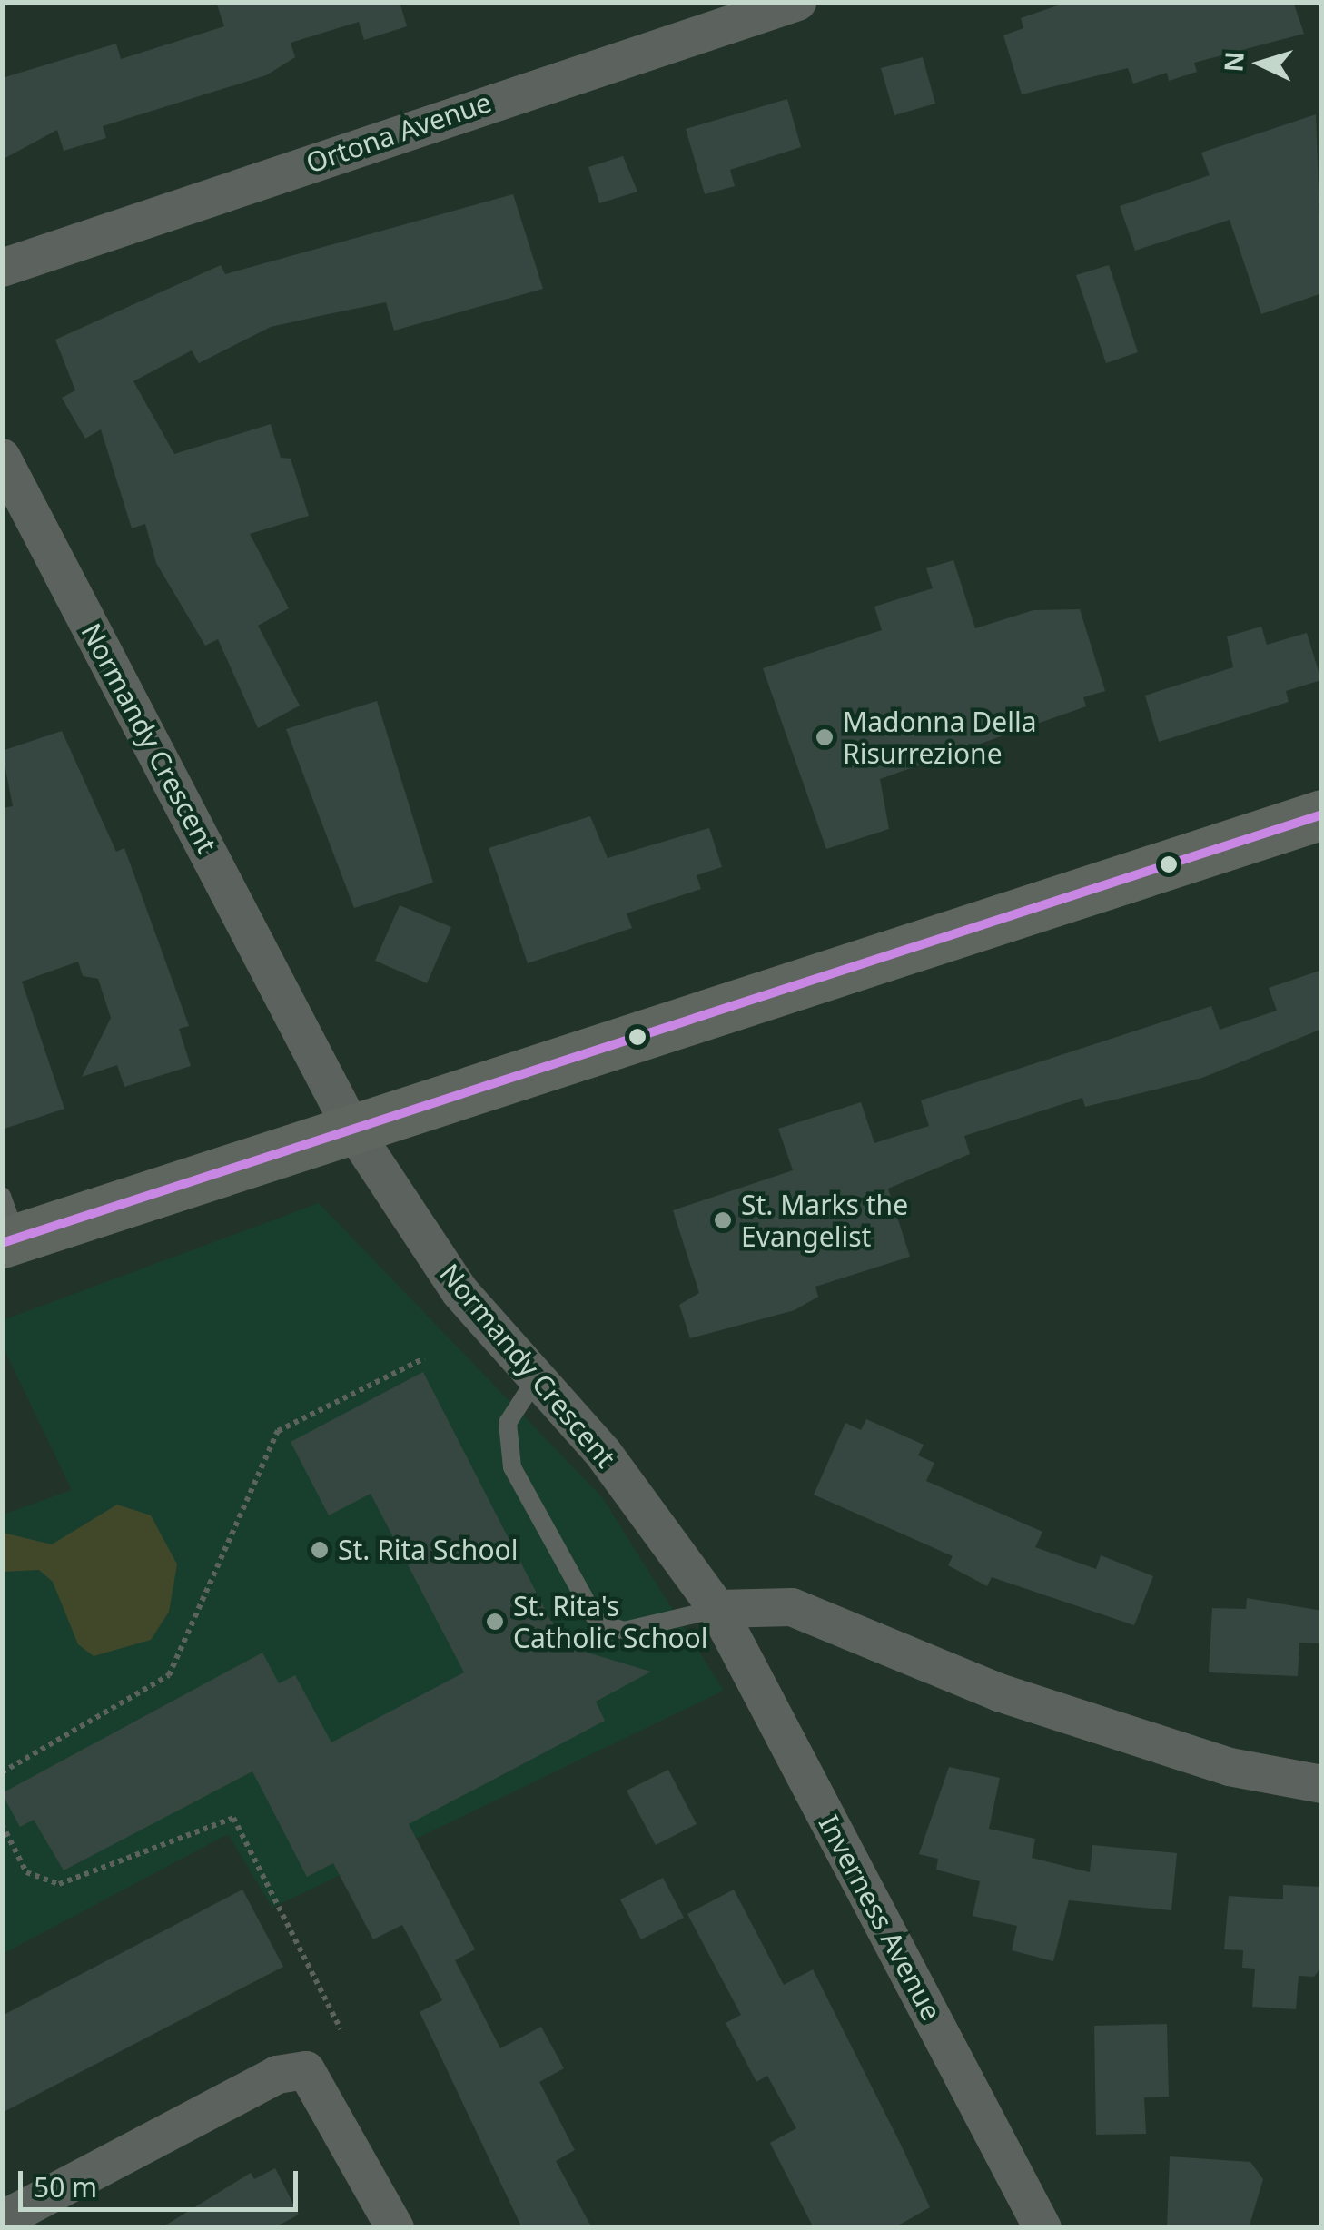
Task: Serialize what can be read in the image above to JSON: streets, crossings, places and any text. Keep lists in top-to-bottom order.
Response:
{
  "streets": {
    "street": ["Ortona Avenue", "Normandy Crescent", "Inverness Avenue"]
  },
  "crossings": [
    ["Normandy Crescent", "Inverness Avenue"]
  ],
  "places": [
    "Madonna Della Risurrezione",
    "St. Marks the Evangelist",
    "St. Rita School",
    "St. Rita's Catholic School"
  ],
  "scale_bar": "50 m",
  "north": "left"
}
